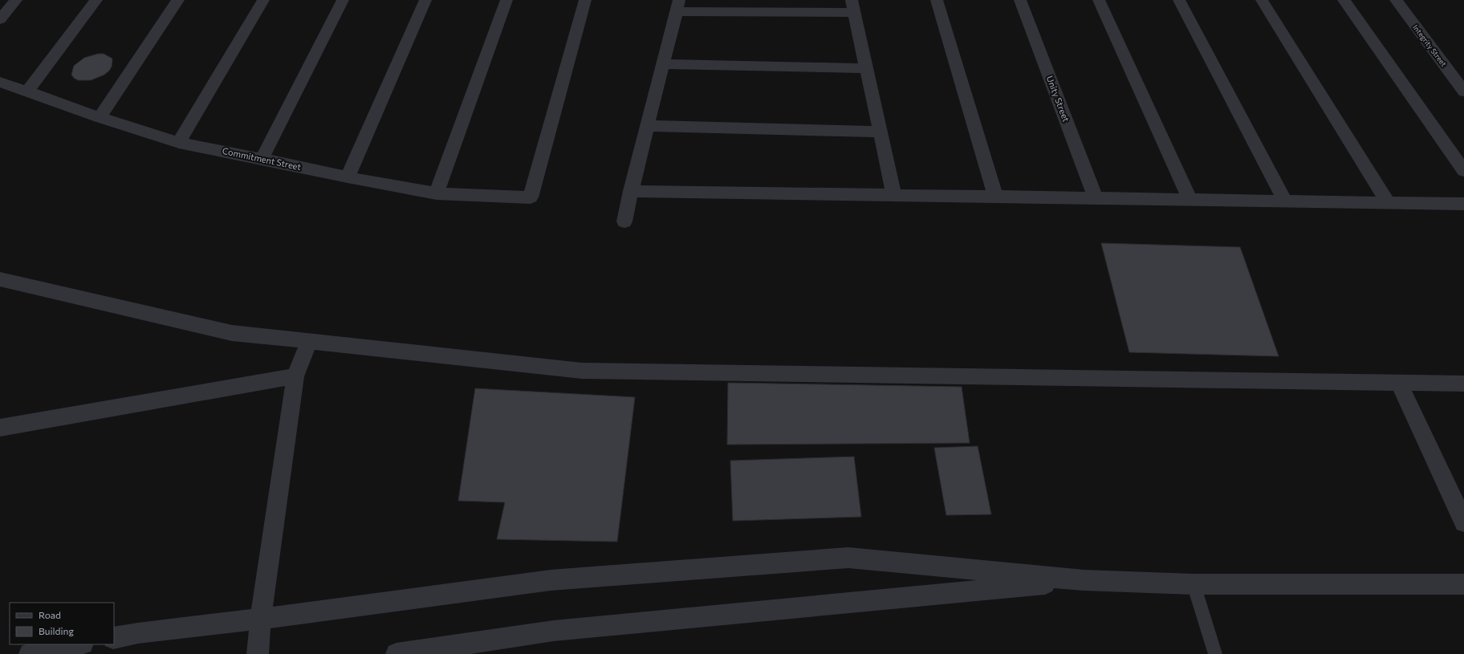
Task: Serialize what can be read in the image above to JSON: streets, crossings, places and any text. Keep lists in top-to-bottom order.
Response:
{
  "streets": {
    "street": ["Integrity Street", "Unity Street", "Commitment Street"]
  },
  "legend": ["Road", "Building"]
}
